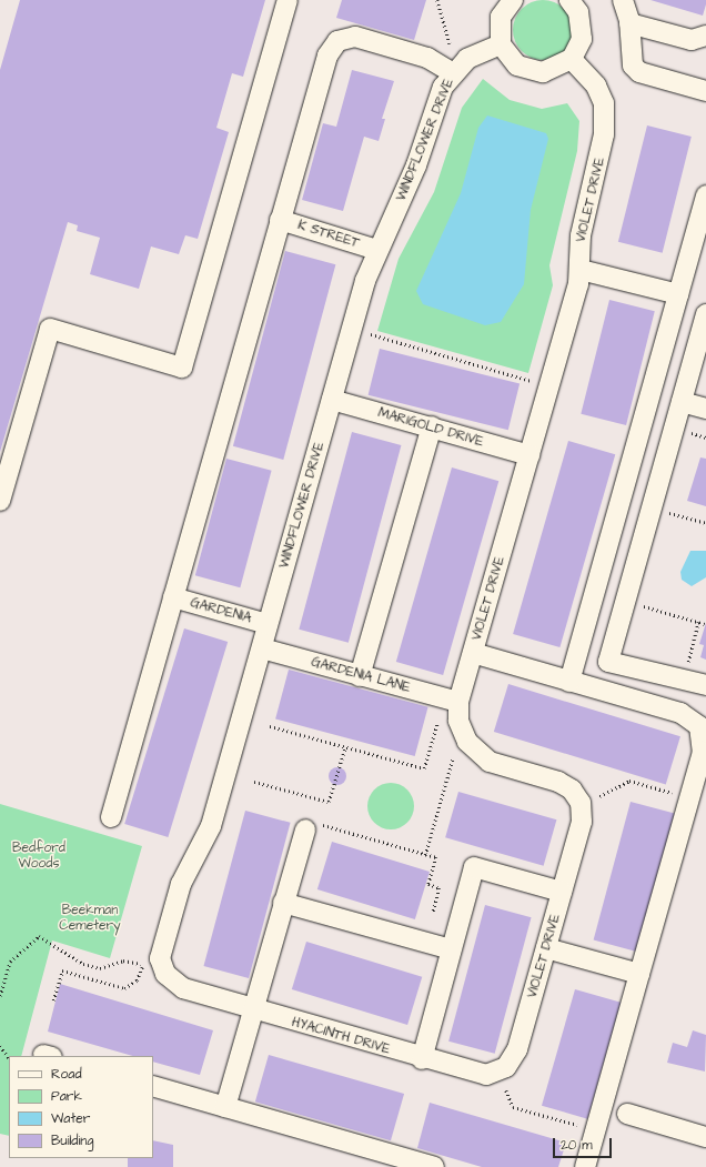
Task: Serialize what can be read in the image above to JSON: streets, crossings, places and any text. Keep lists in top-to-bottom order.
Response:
{
  "streets": {
    "street": [
      "WINDFLOWER DRIVE",
      "VIOLET DRIVE",
      "K STREET",
      "MARIGOLD DRIVE",
      "GARDENIA",
      "GARDENIA LANE",
      "HYACINTH DRIVE"
    ]
  },
  "crossings": [
    ["WINDFLOWER DRIVE", "K STREET"],
    ["WINDFLOWER DRIVE", "MARIGOLD DRIVE"],
    ["WINDFLOWER DRIVE", "GARDENIA"],
    ["WINDFLOWER DRIVE", "GARDENIA LANE"],
    ["WINDFLOWER DRIVE", "HYACINTH DRIVE"],
    ["VIOLET DRIVE", "MARIGOLD DRIVE"],
    ["VIOLET DRIVE", "GARDENIA LANE"],
    ["VIOLET DRIVE", "HYACINTH DRIVE"]
  ],
  "parks": ["Bedford Woods", "Beekman Cemetery"],
  "legend": [
    "Road",
    "Park",
    "Water",
    "Building"
  ],
  "scale_bar": "20 m"
}
